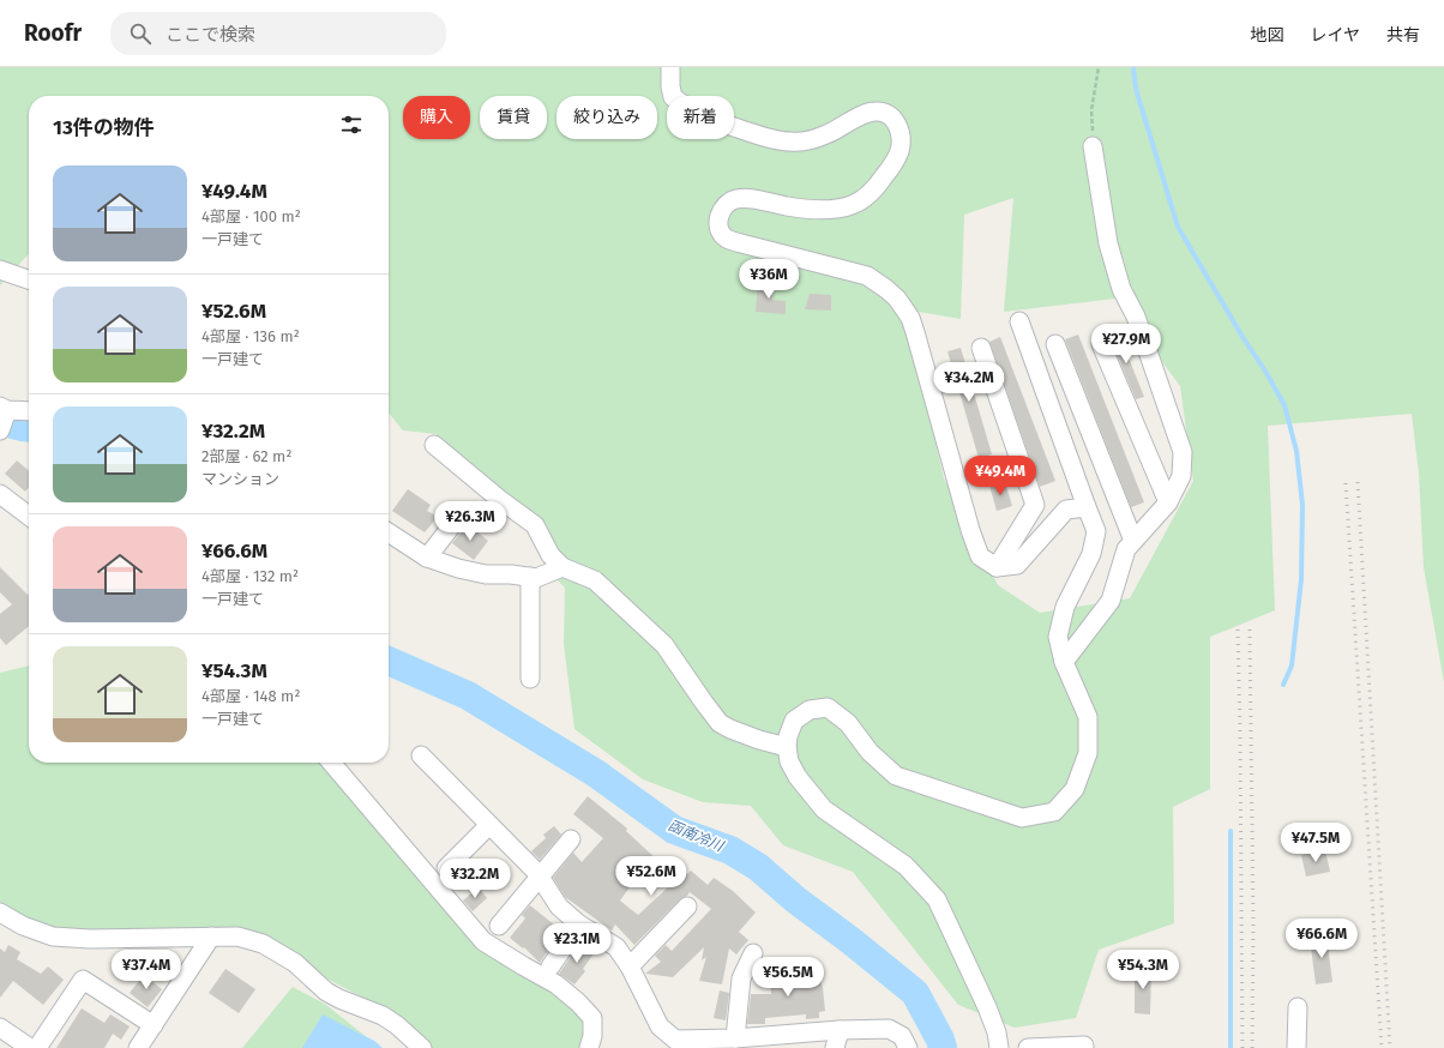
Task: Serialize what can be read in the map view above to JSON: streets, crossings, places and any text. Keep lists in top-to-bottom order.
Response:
{
  "water": ["函南冷川"],
  "page": {
    "header": "Roofr",
    "search": "ここで検索",
    "nav": ["地図", "レイヤ", "共有"],
    "chip": [
      "購入",
      "賃貸",
      "絞り込み",
      "新着"
    ],
    "heading": "13件の物件",
    "list": [
      {
        "name": "¥49.4M",
        "note": "4部屋 · 100 m² · 一戸建て"
      },
      {
        "name": "¥52.6M",
        "note": "4部屋 · 136 m² · 一戸建て"
      },
      {
        "name": "¥32.2M",
        "note": "2部屋 · 62 m² · マンション"
      },
      {
        "name": "¥66.6M",
        "note": "4部屋 · 132 m² · 一戸建て"
      },
      {
        "name": "¥54.3M",
        "note": "4部屋 · 148 m² · 一戸建て"
      }
    ],
    "price": [
      "¥36M",
      "¥27.9M",
      "¥34.2M",
      "¥49.4M",
      "¥26.3M",
      "¥47.5M",
      "¥52.6M",
      "¥32.2M",
      "¥66.6M",
      "¥23.1M",
      "¥37.4M",
      "¥54.3M",
      "¥56.5M"
    ]
  }
}
